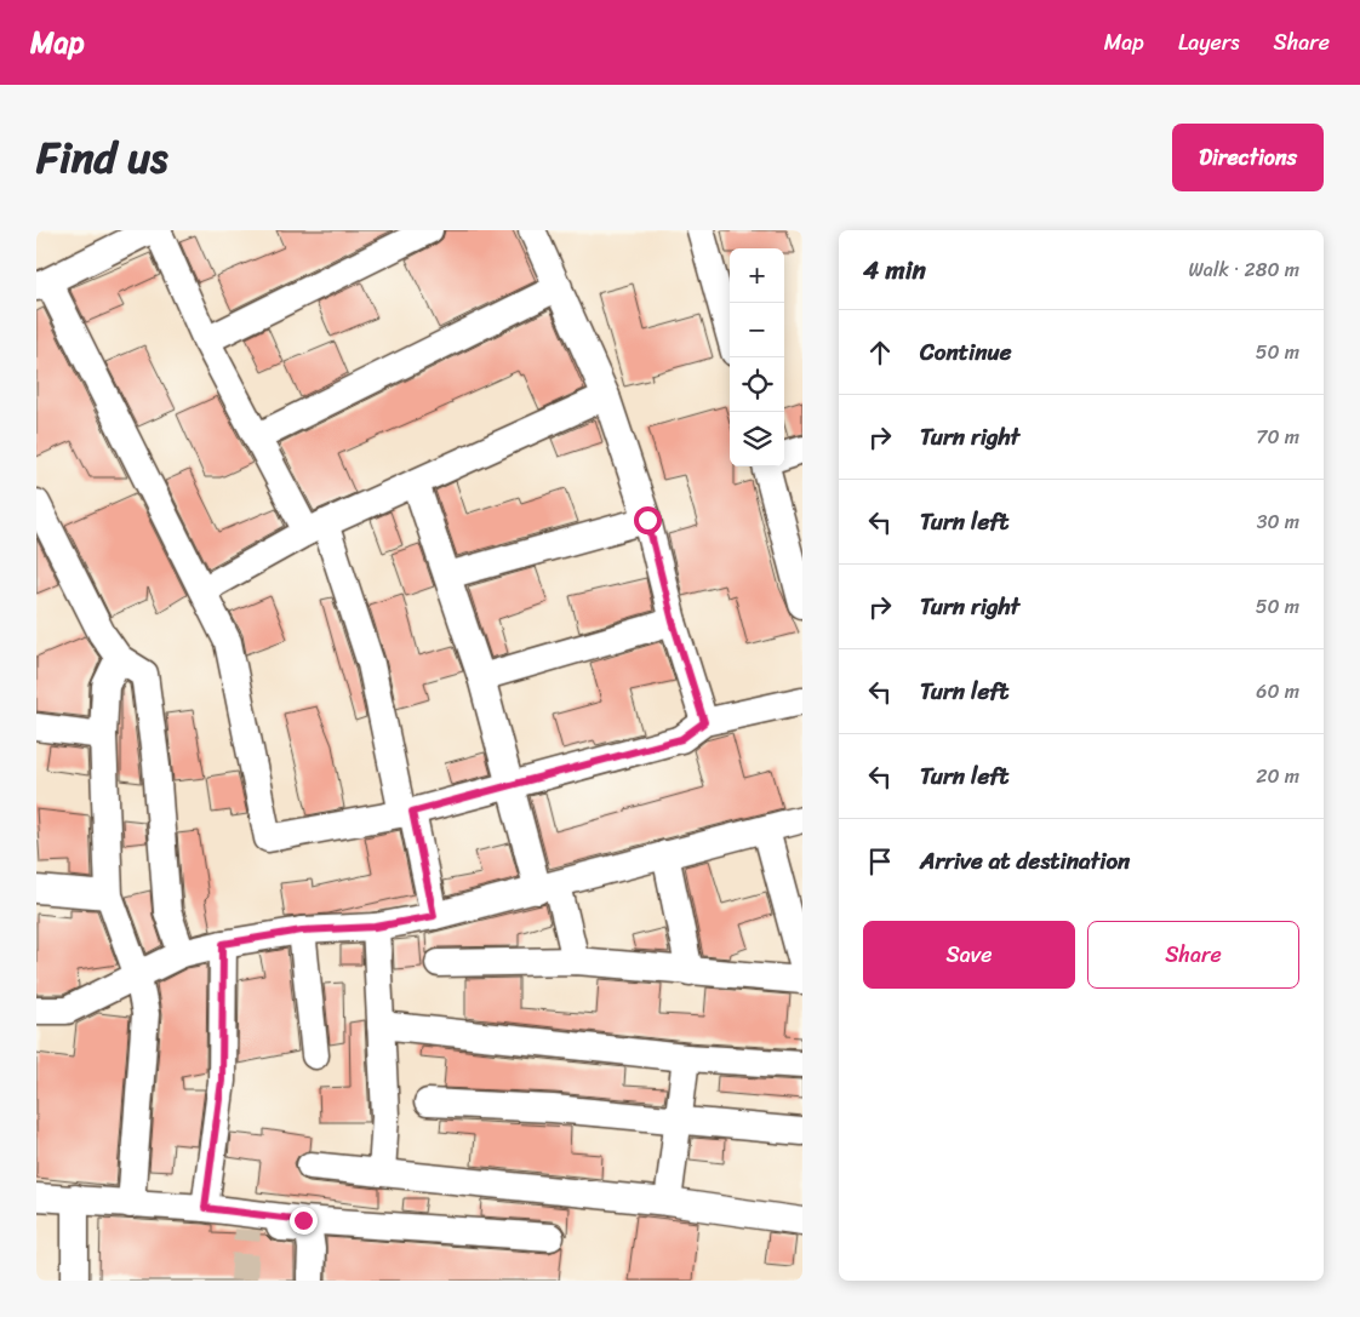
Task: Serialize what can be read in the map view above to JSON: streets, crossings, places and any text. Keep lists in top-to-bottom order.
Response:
{
  "page": {
    "header": "Map",
    "nav": ["Map", "Layers", "Share"],
    "title": "Find us",
    "buttons": [
      "Directions",
      ["Save", "Share"]
    ],
    "heading": ["4 min", "Walk · 280 m"],
    "map_buttons": ["+", "−"],
    "list": [
      ["Continue", "50 m"],
      ["Turn right", "70 m"],
      ["Turn left", "30 m"],
      ["Turn right", "50 m"],
      ["Turn left", "60 m"],
      ["Turn left", "20 m"],
      "Arrive at destination"
    ]
  }
}
